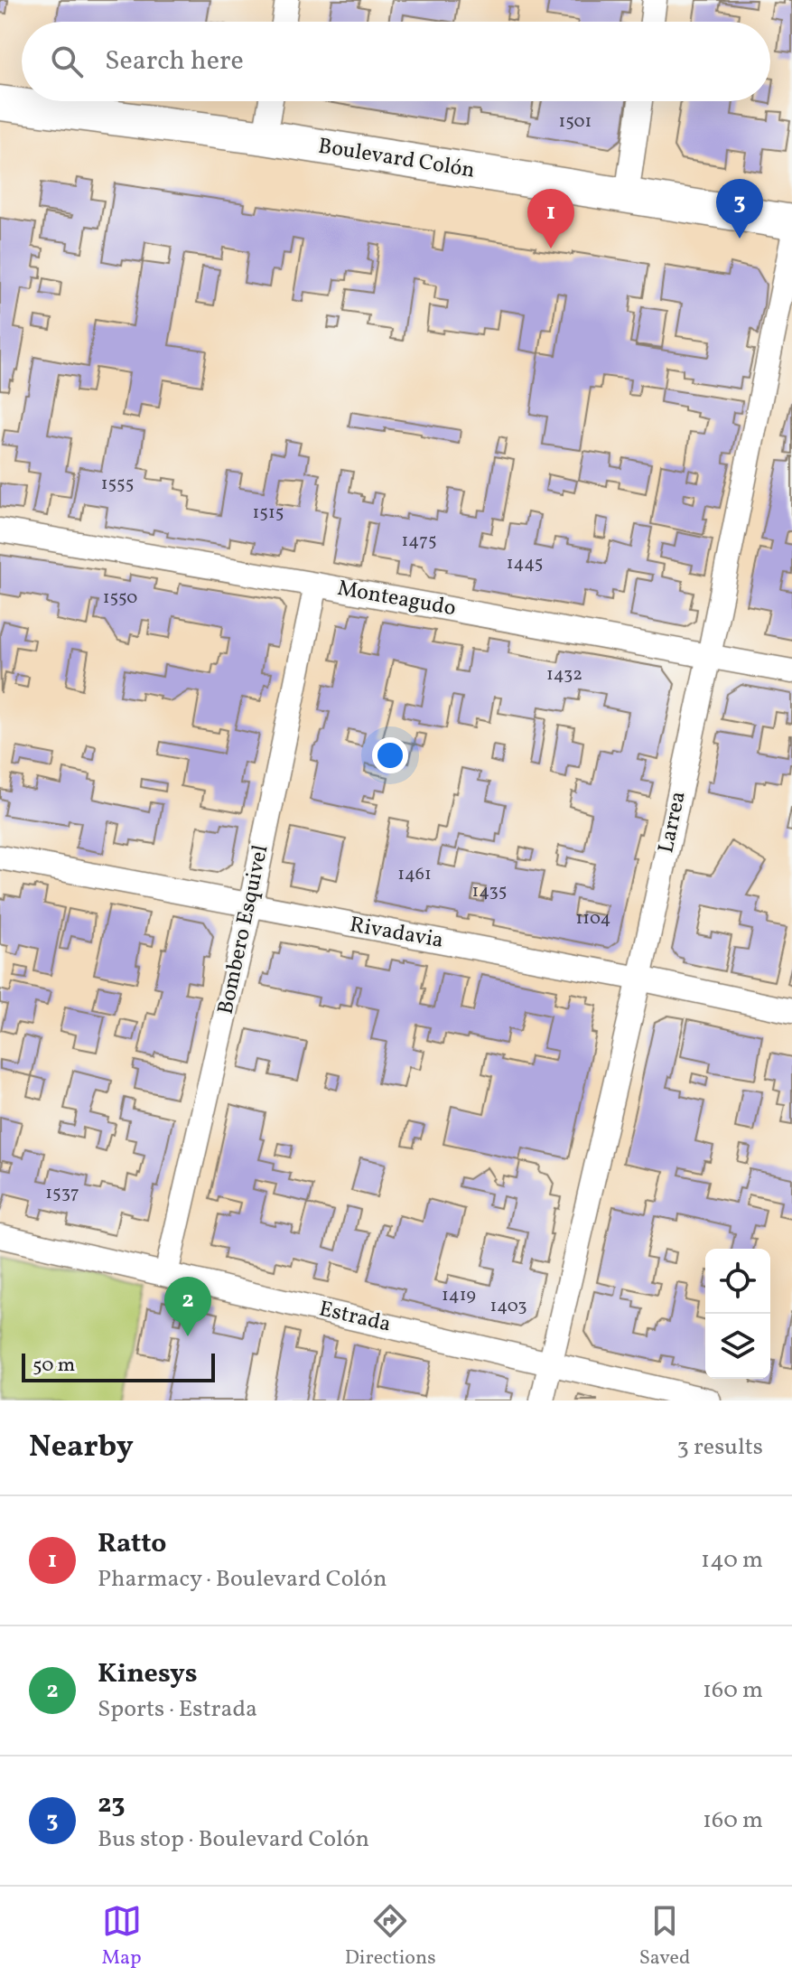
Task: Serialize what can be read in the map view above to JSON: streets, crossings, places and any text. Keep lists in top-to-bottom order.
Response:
{
  "streets": {
    "main road": ["Boulevard Colón"],
    "street": [
      "Monteagudo",
      "Larrea",
      "Bombero Esquivel",
      "Rivadavia",
      "Estrada"
    ]
  },
  "crossings": [
    ["Monteagudo", "Larrea"],
    ["Monteagudo", "Bombero Esquivel"],
    ["Larrea", "Rivadavia"],
    ["Larrea", "Estrada"],
    ["Bombero Esquivel", "Rivadavia"],
    ["Bombero Esquivel", "Estrada"]
  ],
  "house_numbers": [
    "1501",
    "1555",
    "1515",
    "1475",
    "1445",
    "1550",
    "1432",
    "1461",
    "1435",
    "1104",
    "1537",
    "1419",
    "1403"
  ],
  "scale_bar": "50 m",
  "page": {
    "search": "Search here",
    "pins": ["3", "1", "2"],
    "scale": "50 m",
    "heading": ["Nearby", "3 results"],
    "list": [
      {
        "mark": "1",
        "name": "Ratto",
        "note": "Pharmacy · Boulevard Colón",
        "value": "140 m"
      },
      {
        "mark": "2",
        "name": "Kinesys",
        "note": "Sports · Estrada",
        "value": "160 m"
      },
      {
        "mark": "3",
        "name": "23",
        "note": "Bus stop · Boulevard Colón",
        "value": "160 m"
      }
    ],
    "nav": ["Map", "Directions", "Saved"]
  }
}
